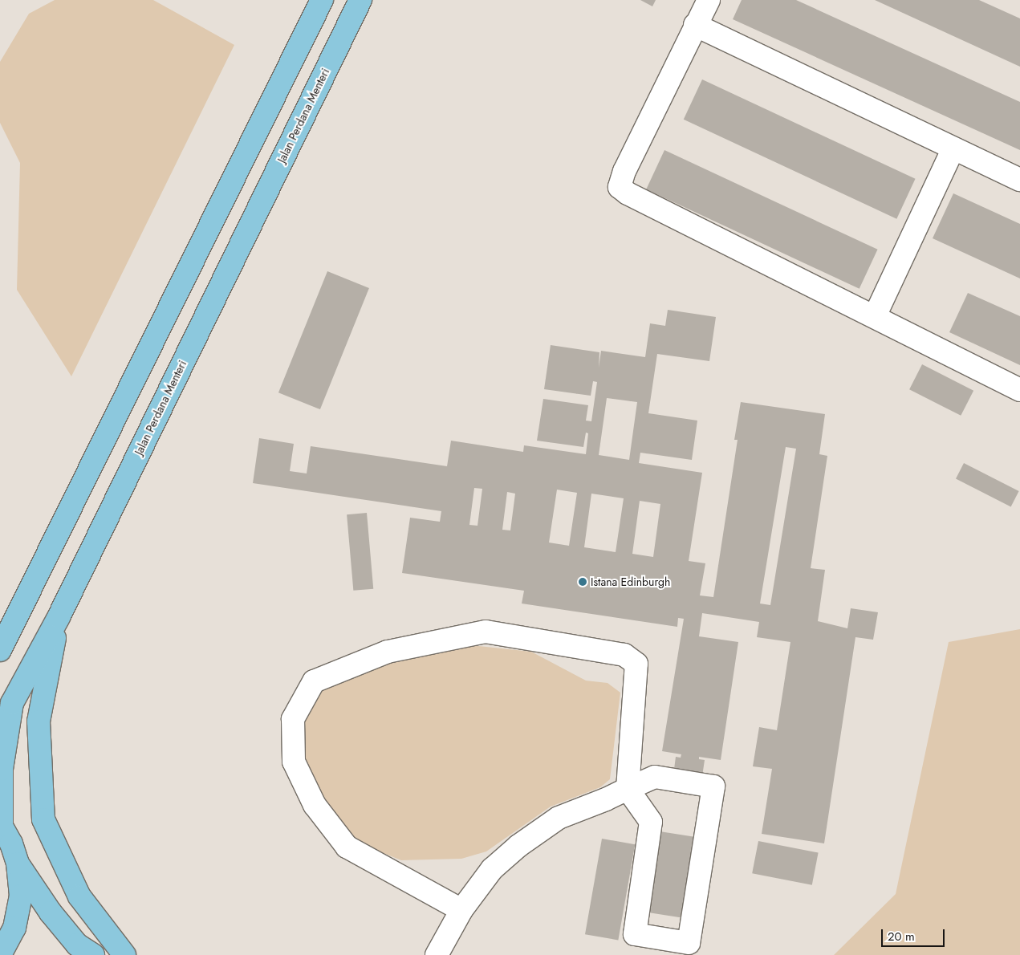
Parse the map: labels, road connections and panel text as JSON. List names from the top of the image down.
{
  "streets": {
    "main road": ["Jalan Perdana Menteri"]
  },
  "places": ["Istana Edinburgh"],
  "scale_bar": "20 m"
}
